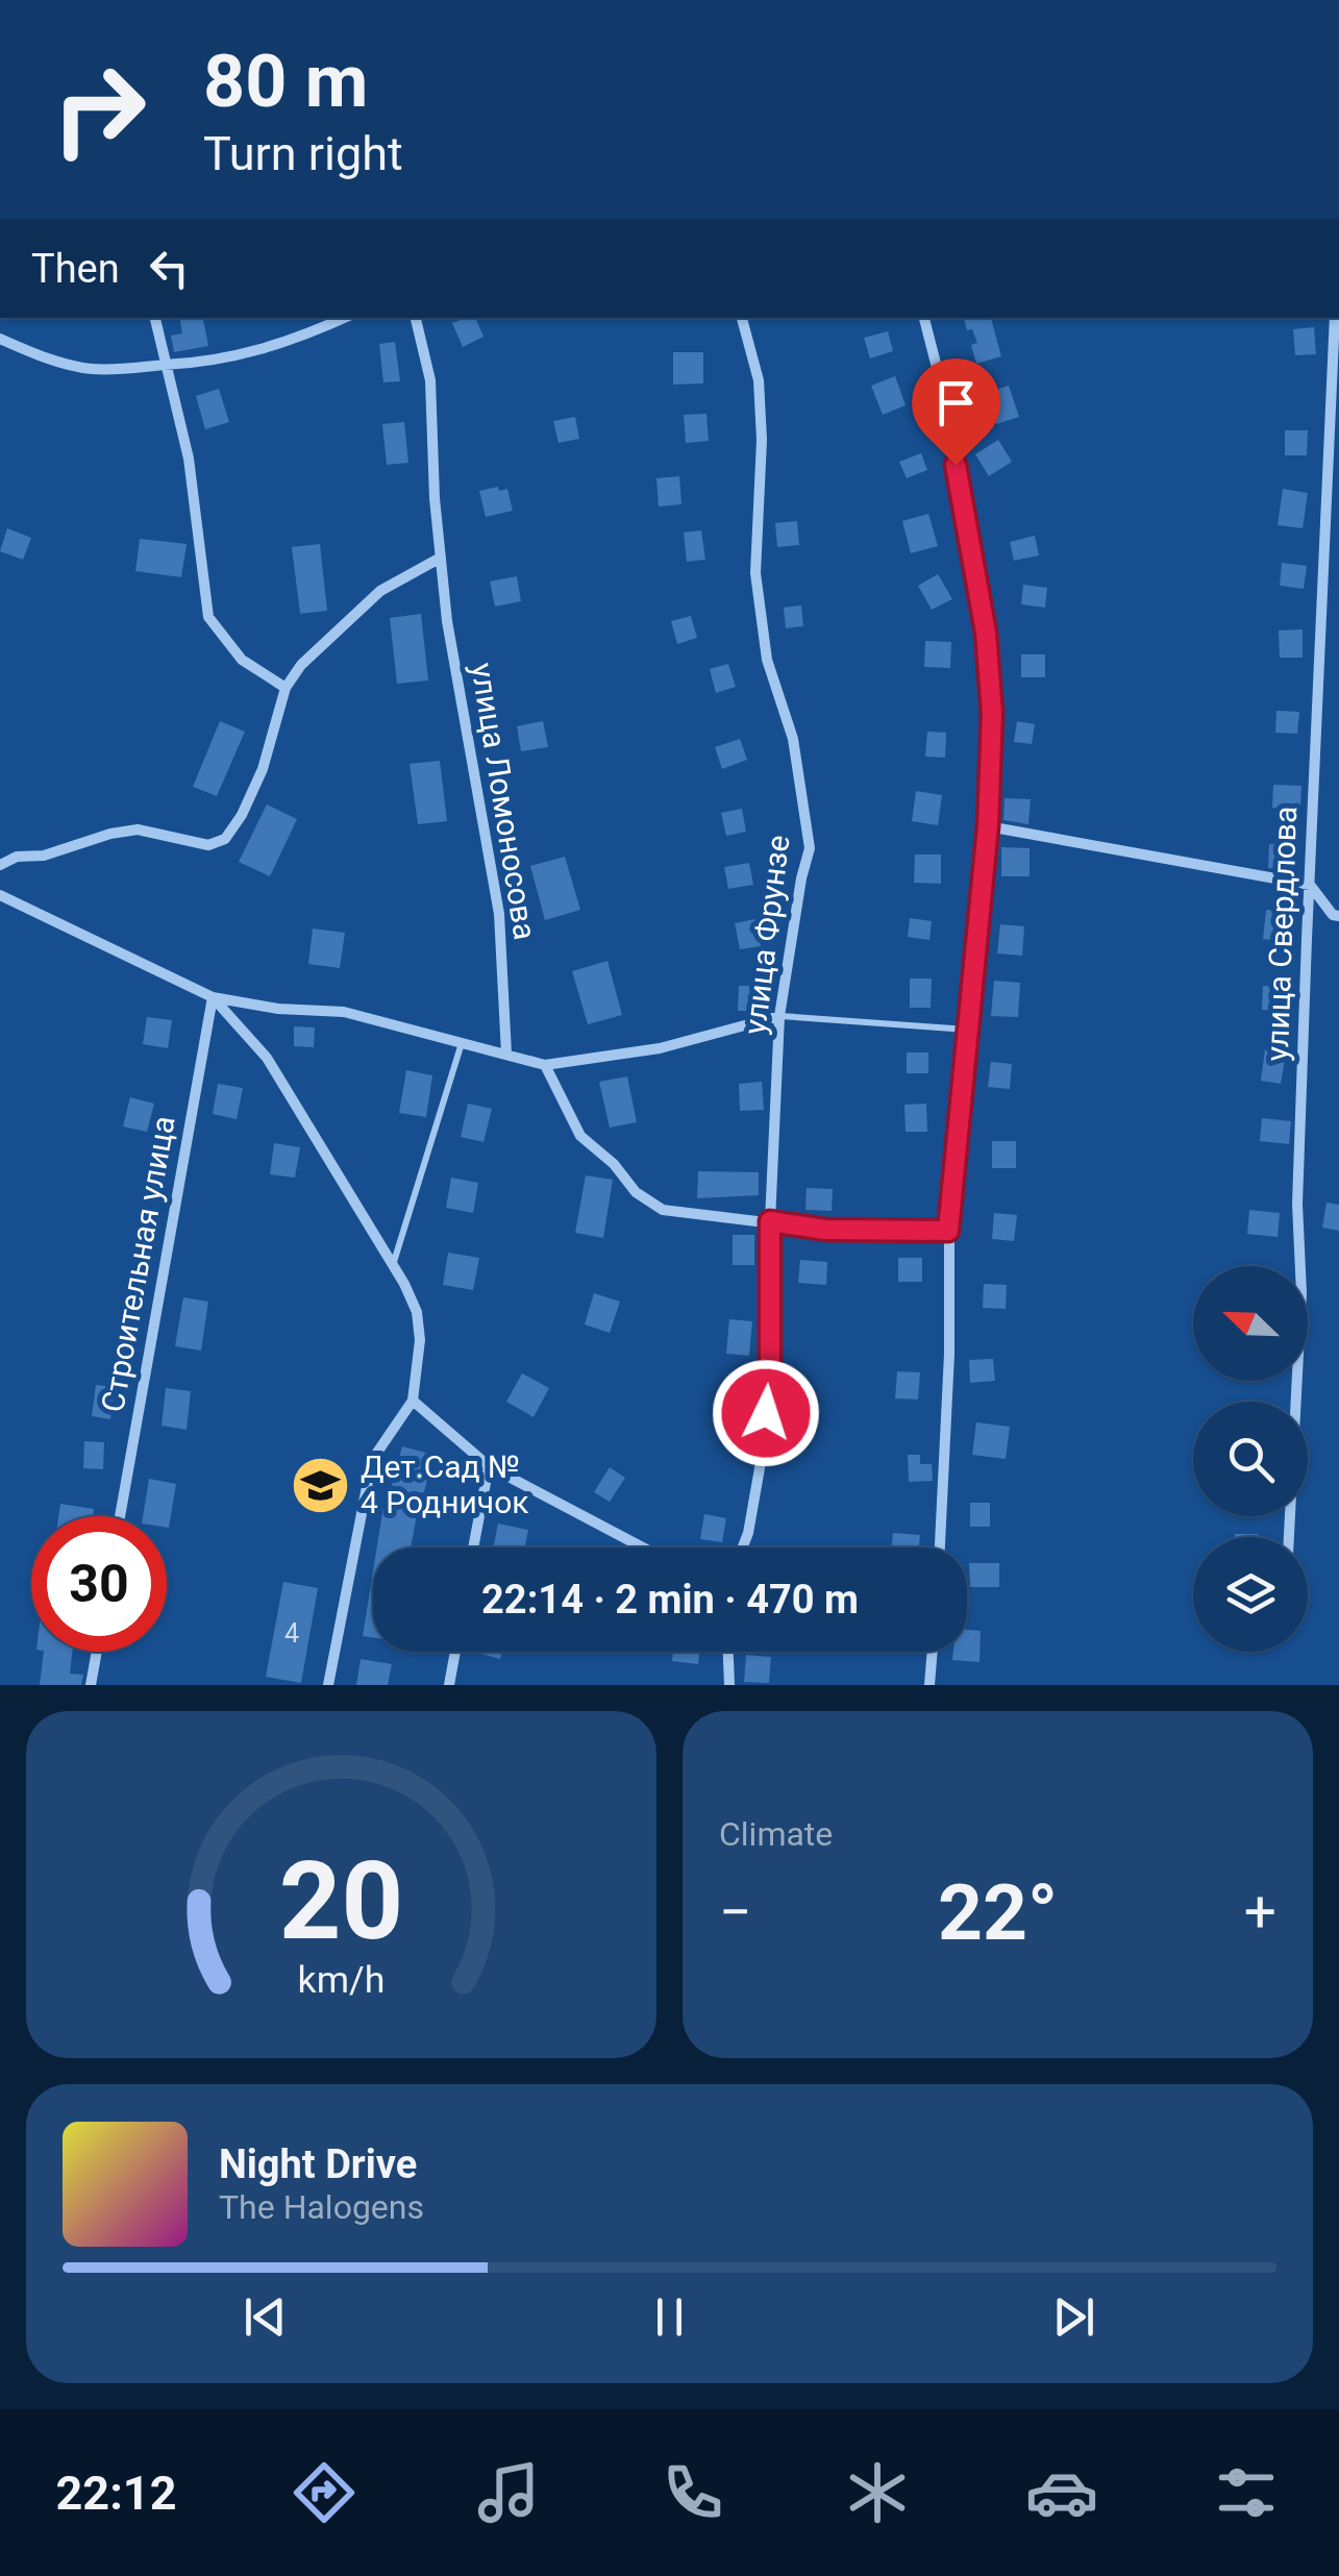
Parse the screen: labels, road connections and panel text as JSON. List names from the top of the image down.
{
  "streets": {
    "street": [
      "улица Ломоносова",
      "улица Свердлова",
      "улица Фрунзе",
      "Строительная улица"
    ]
  },
  "places": {
    "school or university": ["Дет.Сад № 4 Родничок"]
  },
  "house_numbers": ["4"],
  "north": "top left",
  "page": {
    "turn": ["80 m", "Turn right"],
    "then": "Then",
    "limit": "30",
    "trip": "22:14 · 2 min · 470 m",
    "tile": "Climate",
    "heat": ["−", "22°", "+"],
    "song": ["Night Drive", "The Halogens"],
    "tabs": "22:12",
    "gauge": ["20", "km/h"]
  }
}
